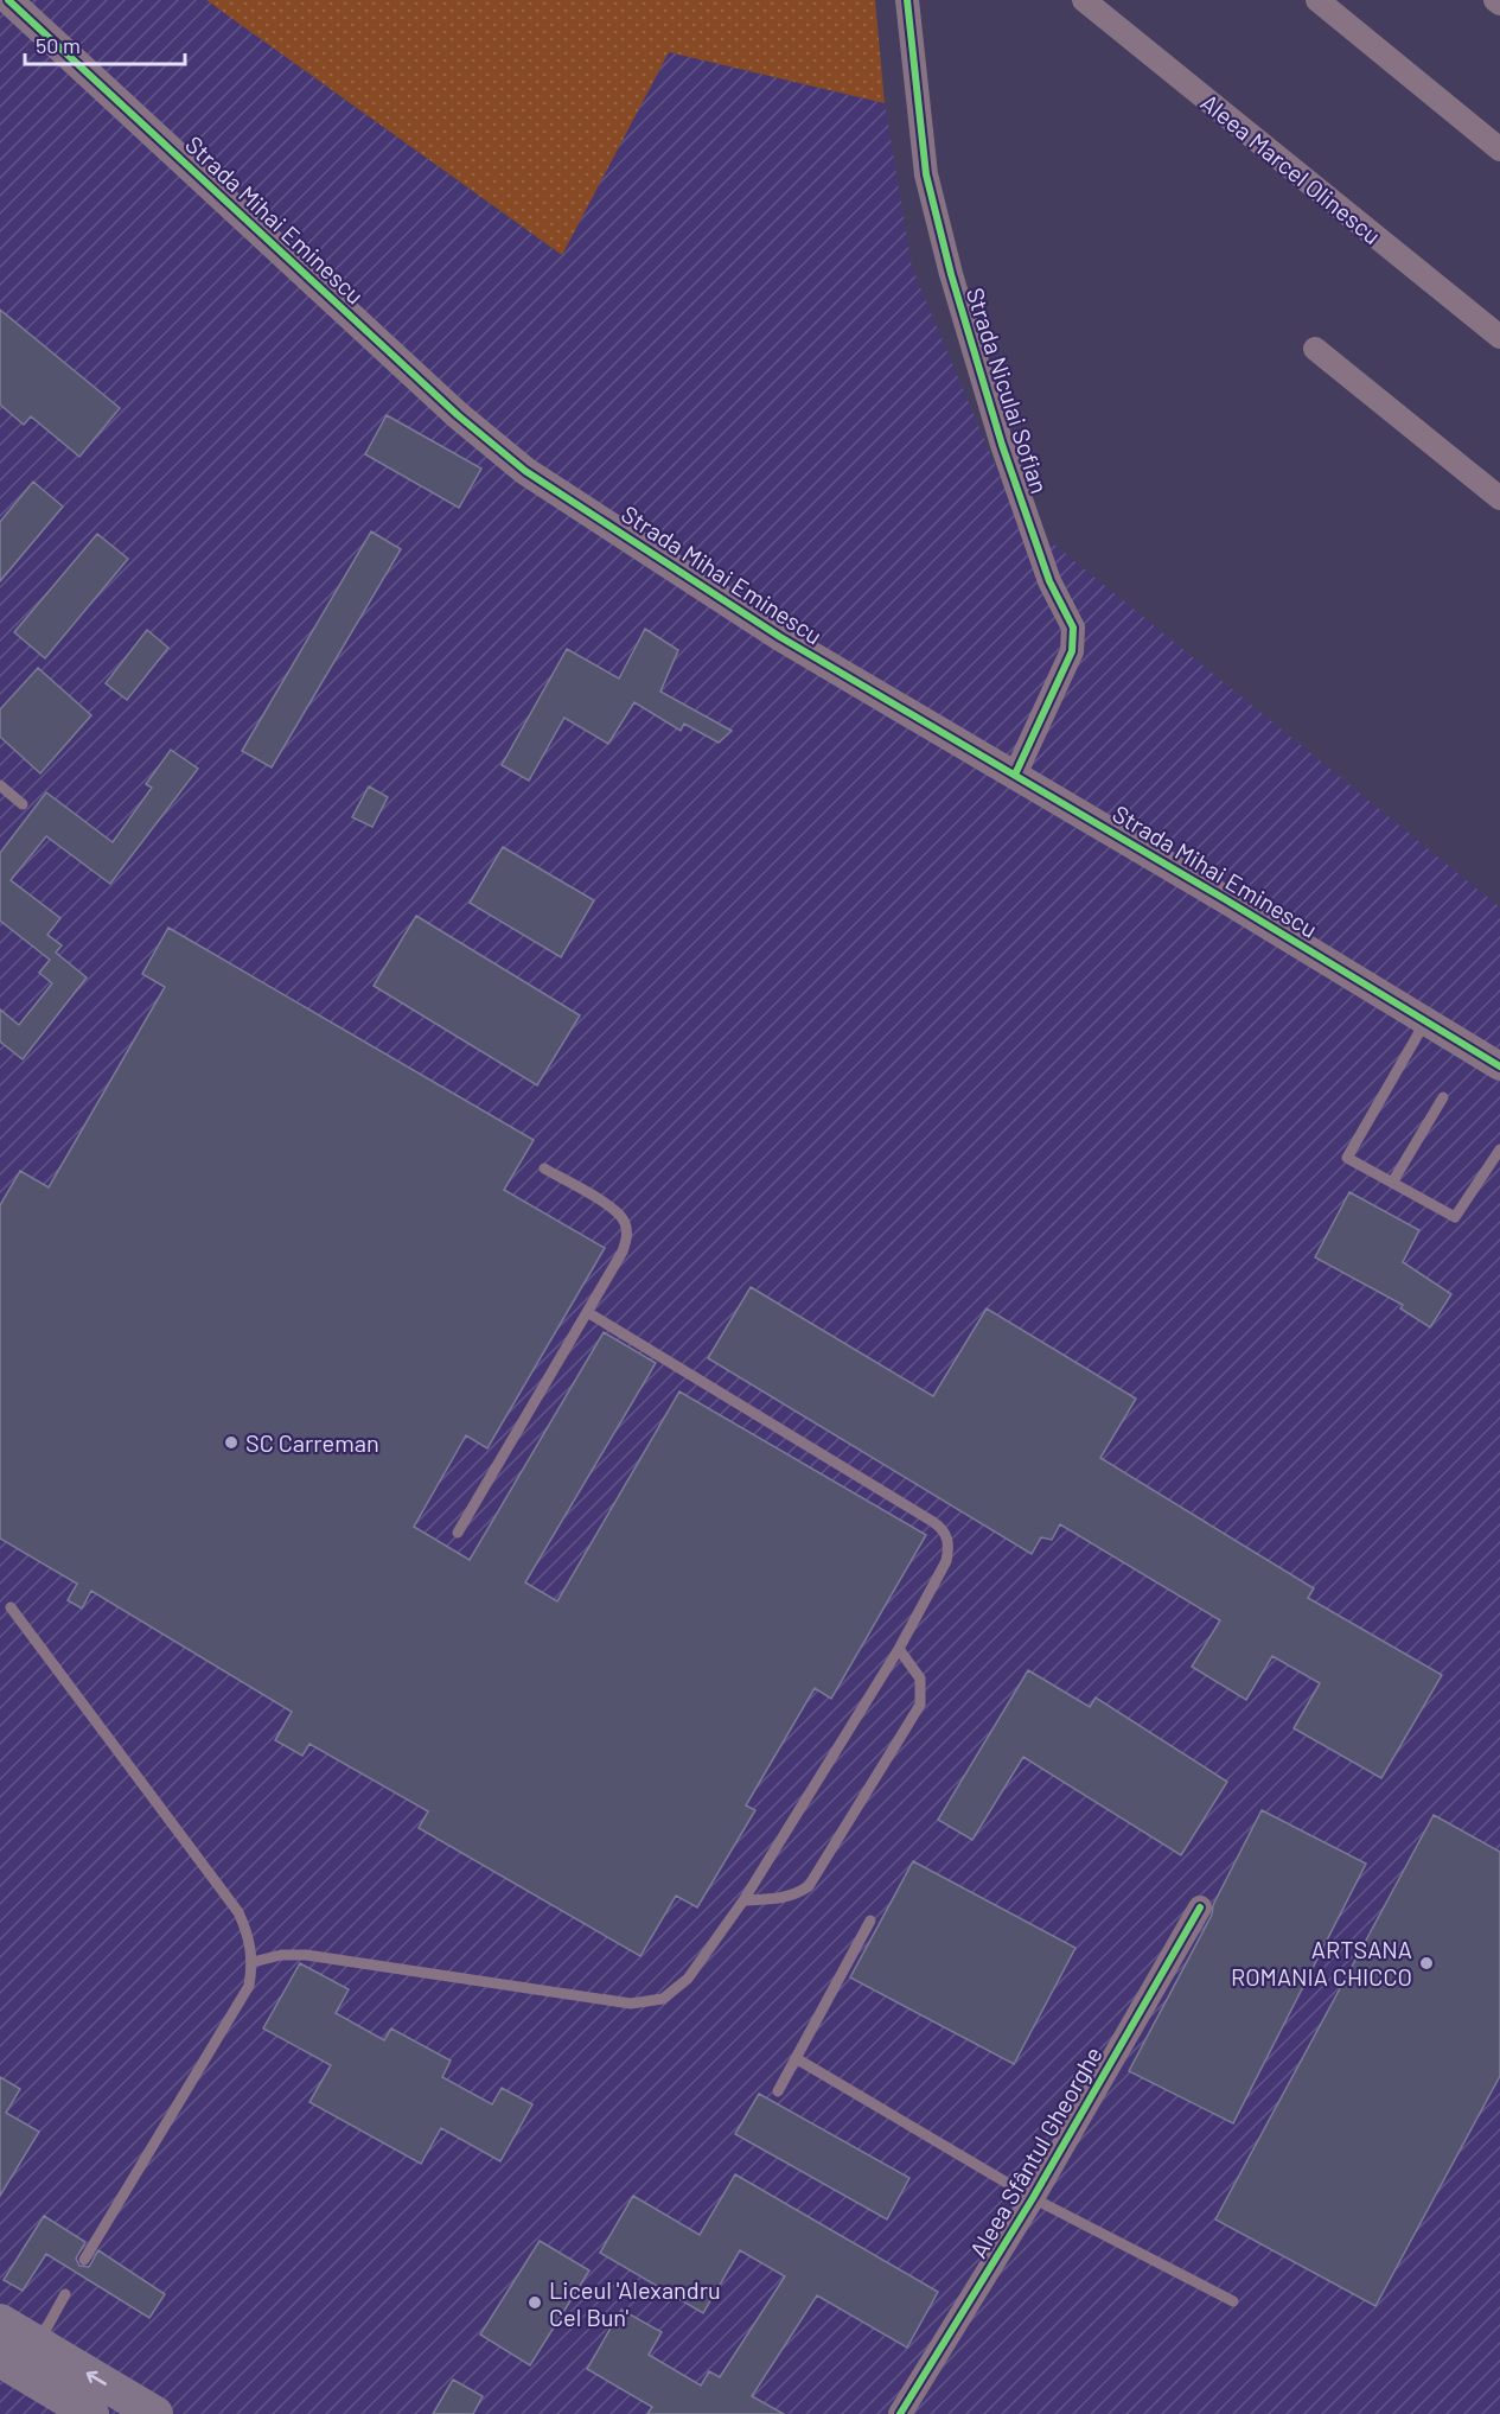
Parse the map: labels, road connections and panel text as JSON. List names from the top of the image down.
{
  "streets": {
    "street": [
      "Aleea Marcel Olinescu",
      "Strada Mihai Eminescu",
      "Strada Niculai Sofian",
      "Aleea Sfântul Gheorghe"
    ]
  },
  "crossings": [
    ["Strada Mihai Eminescu", "Strada Niculai Sofian"]
  ],
  "places": ["SC Carreman", "ARTSANA ROMANIA CHICCO", "Liceul 'Alexandru Cel Bun'"],
  "scale_bar": "50 m"
}
